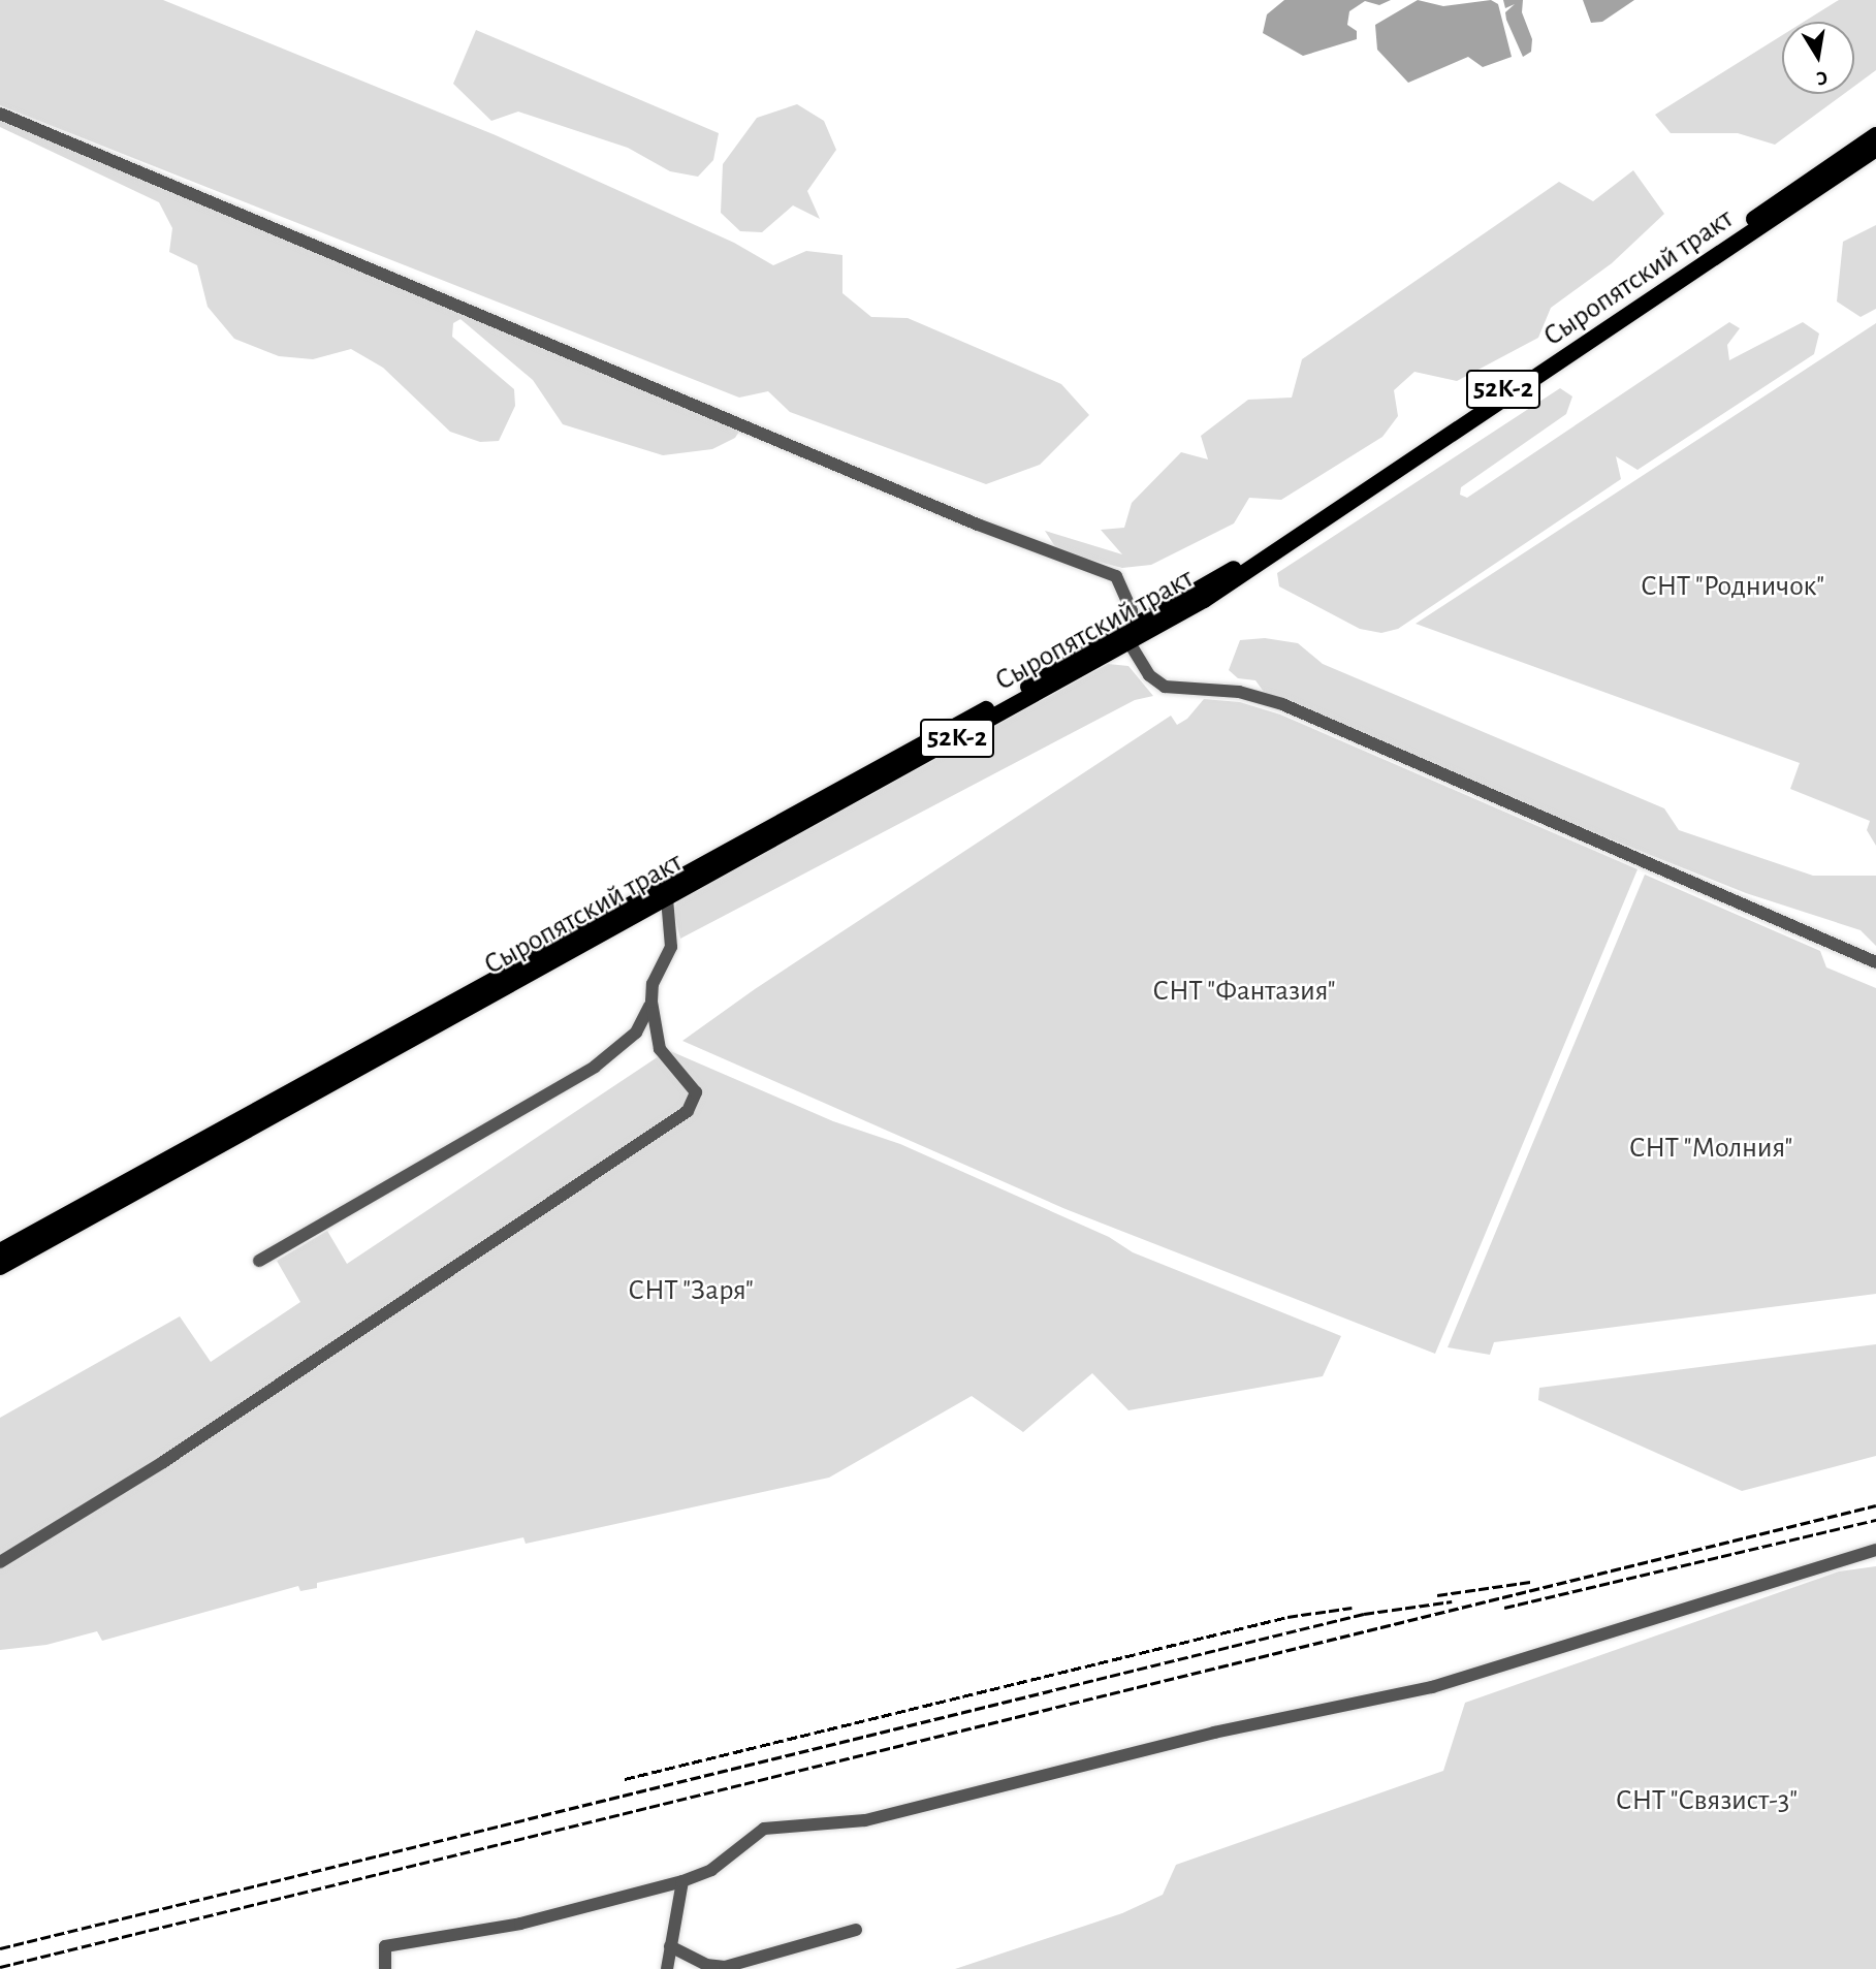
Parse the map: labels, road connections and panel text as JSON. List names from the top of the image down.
{
  "streets": {
    "main road": ["Сыропятский тракт", "52К-2"]
  },
  "parks": [
    "СНТ \"Родничок\"",
    "СНТ \"Фантазия\"",
    "СНТ \"Молния\"",
    "СНТ \"Заря\"",
    "СНТ \"Связист-3\""
  ],
  "north": "bottom"
}
